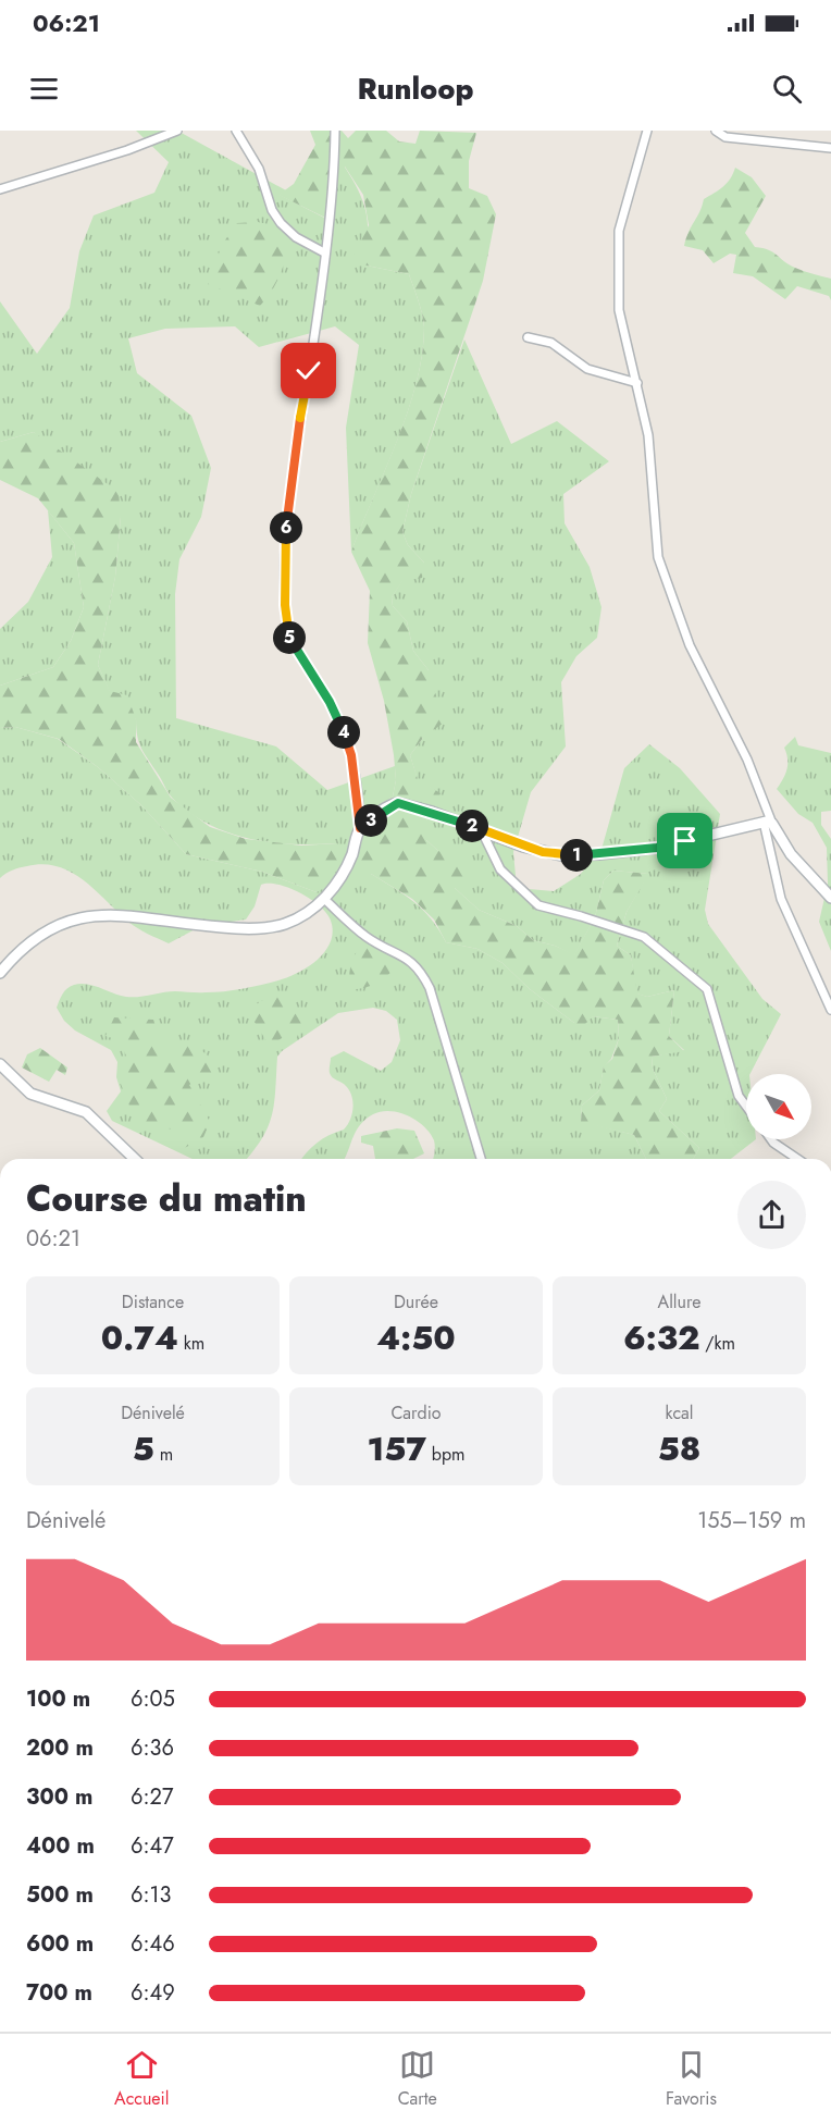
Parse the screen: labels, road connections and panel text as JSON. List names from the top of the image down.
{
  "north": "bottom right",
  "page": {
    "status": "06:21",
    "header": "Runloop",
    "pins": [
      "6",
      "5",
      "4",
      "3",
      "2",
      "1"
    ],
    "heading": ["Course du matin", "06:21"],
    "stats": [
      ["Distance", "0.74 km"],
      ["Durée", "4:50"],
      ["Allure", "6:32 /km"],
      ["Dénivelé", "5 m"],
      ["Cardio", "157 bpm"],
      ["kcal", "58"]
    ],
    "chart": ["Dénivelé", "155–159 m"],
    "list": [
      {
        "name": "100 m",
        "note": "6:05"
      },
      {
        "name": "200 m",
        "note": "6:36"
      },
      {
        "name": "300 m",
        "note": "6:27"
      },
      {
        "name": "400 m",
        "note": "6:47"
      },
      {
        "name": "500 m",
        "note": "6:13"
      },
      {
        "name": "600 m",
        "note": "6:46"
      },
      {
        "name": "700 m",
        "note": "6:49"
      }
    ],
    "tabs": ["Accueil", "Carte", "Favoris"]
  }
}
